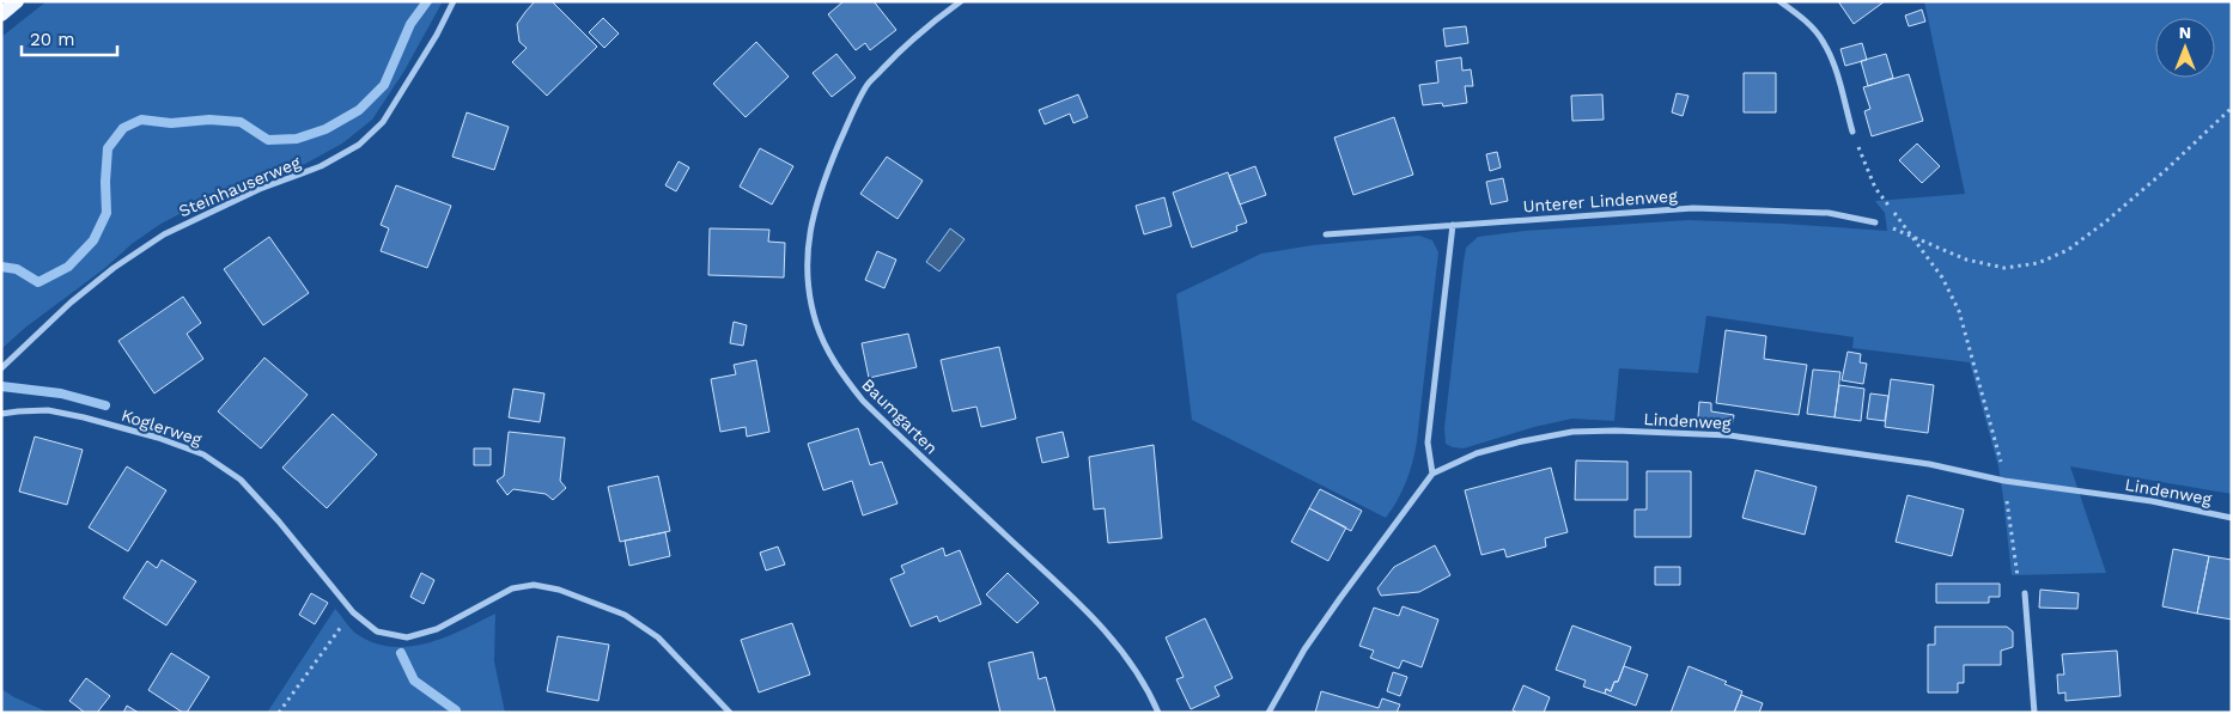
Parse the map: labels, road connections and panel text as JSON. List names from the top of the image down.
{
  "streets": {
    "street": [
      "Steinhauserweg",
      "Unterer Lindenweg",
      "Baumgarten",
      "Lindenweg",
      "Koglerweg"
    ]
  },
  "scale_bar": "20 m",
  "north": "top"
}
